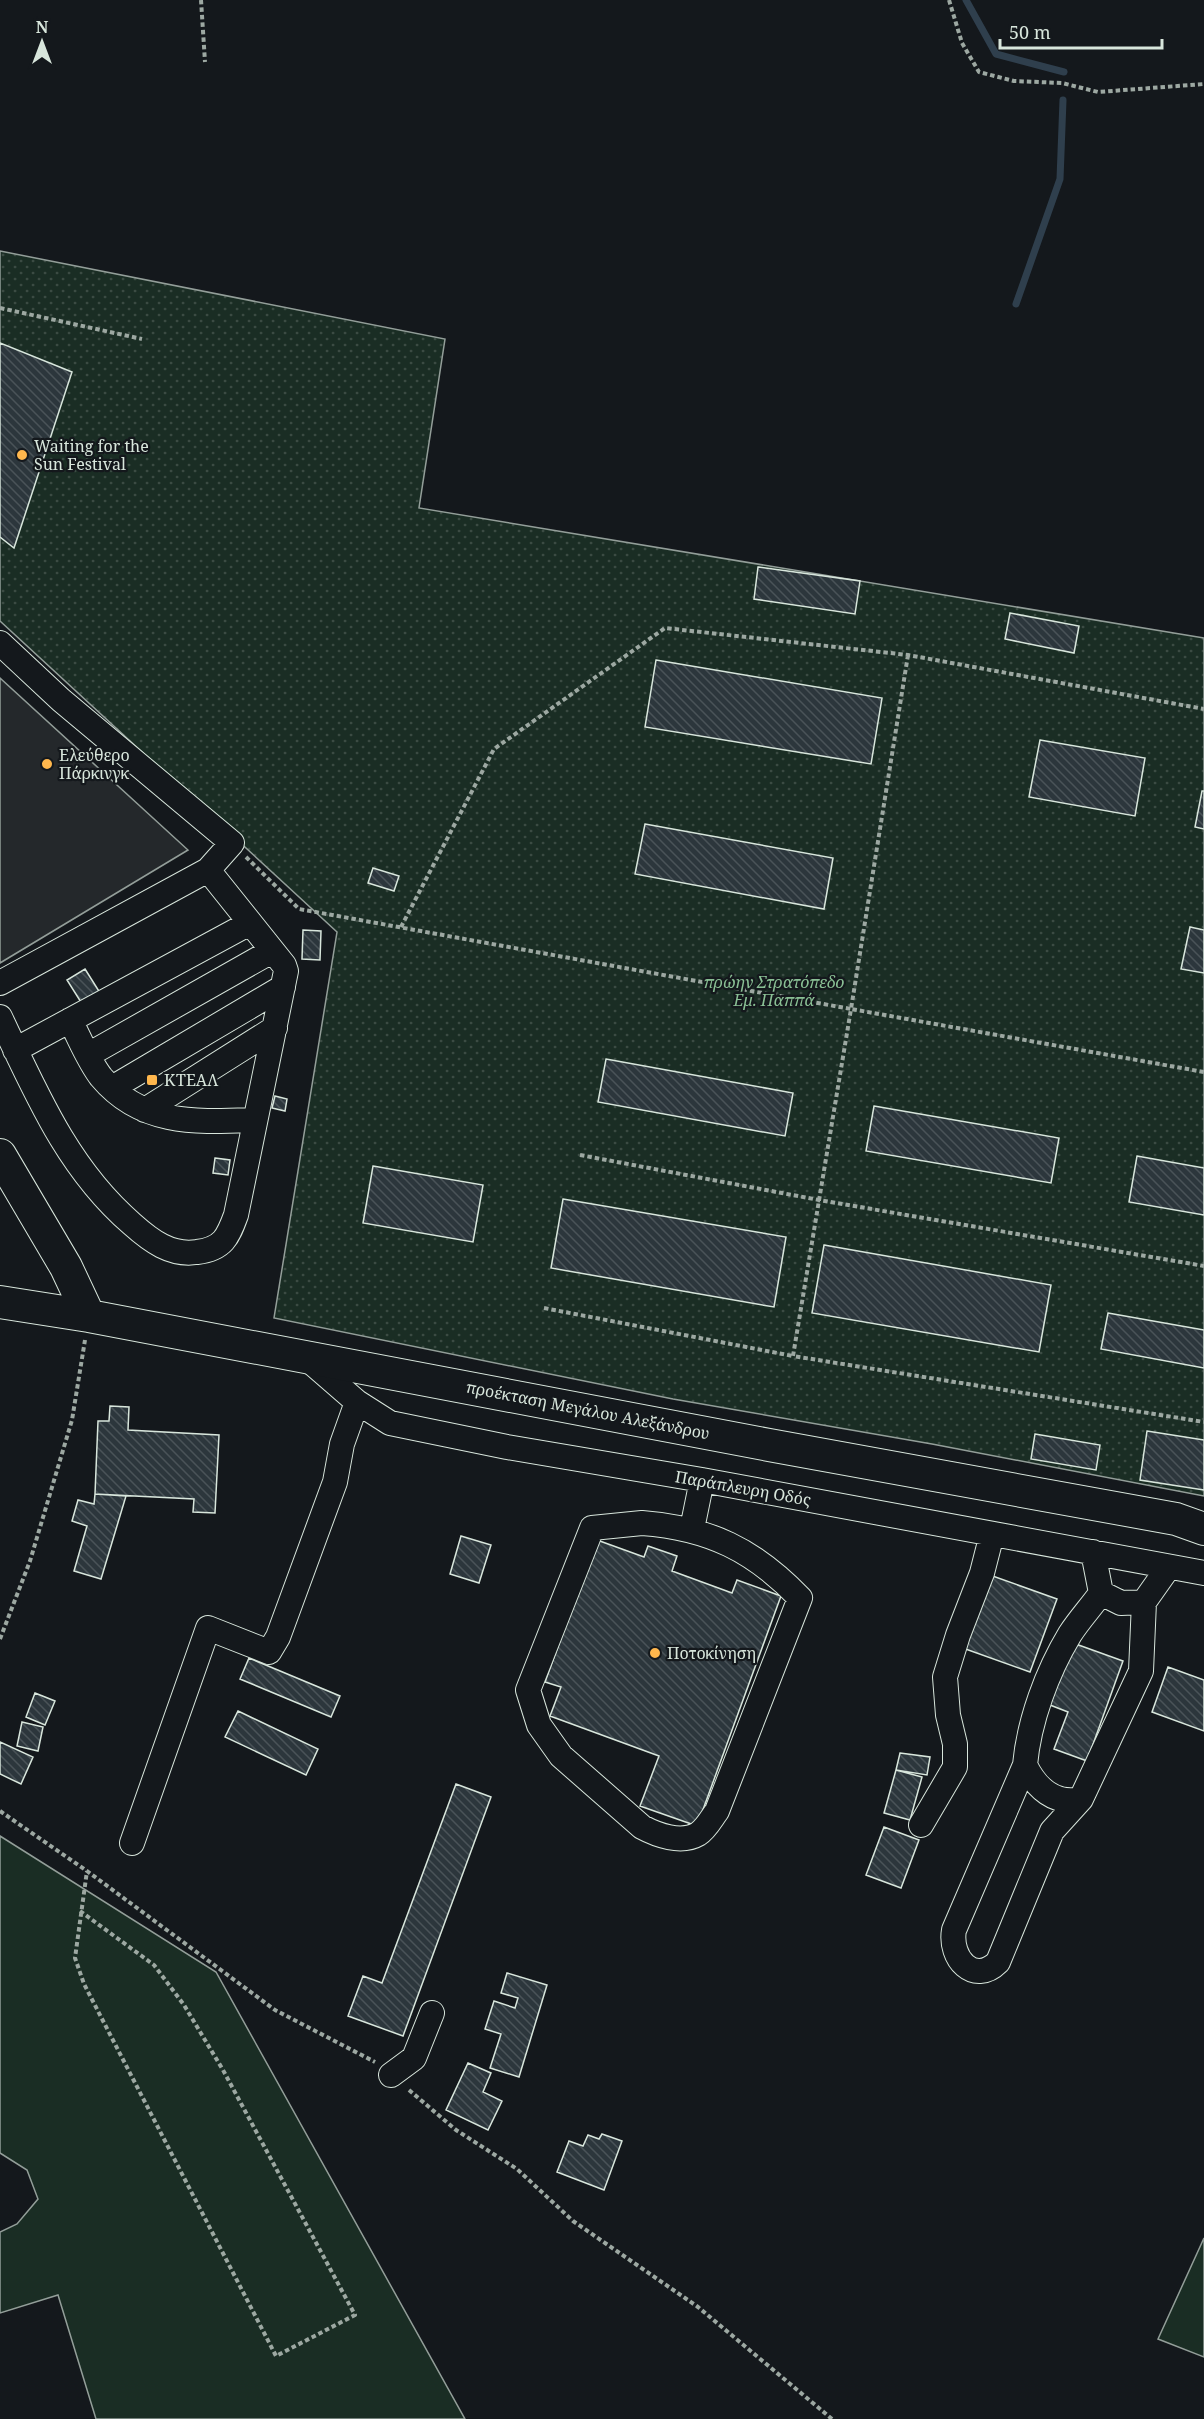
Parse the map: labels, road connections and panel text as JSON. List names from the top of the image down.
{
  "streets": {
    "main road": ["προέκταση Μεγάλου Αλεξάνδρου"],
    "street": ["Παράπλευρη Οδός"]
  },
  "crossings": [
    ["προέκταση Μεγάλου Αλεξάνδρου", "Παράπλευρη Οδός"]
  ],
  "parks": ["πρώην Στρατόπεδο Εμ. Παππά"],
  "places": {
    "other": ["Waiting for the Sun Festival", "Ελεύθερο Πάρκινγκ", "Ποτοκίνηση"],
    "transit": ["ΚΤΕΑΛ"]
  },
  "scale_bar": "50 m",
  "north": "top"
}
